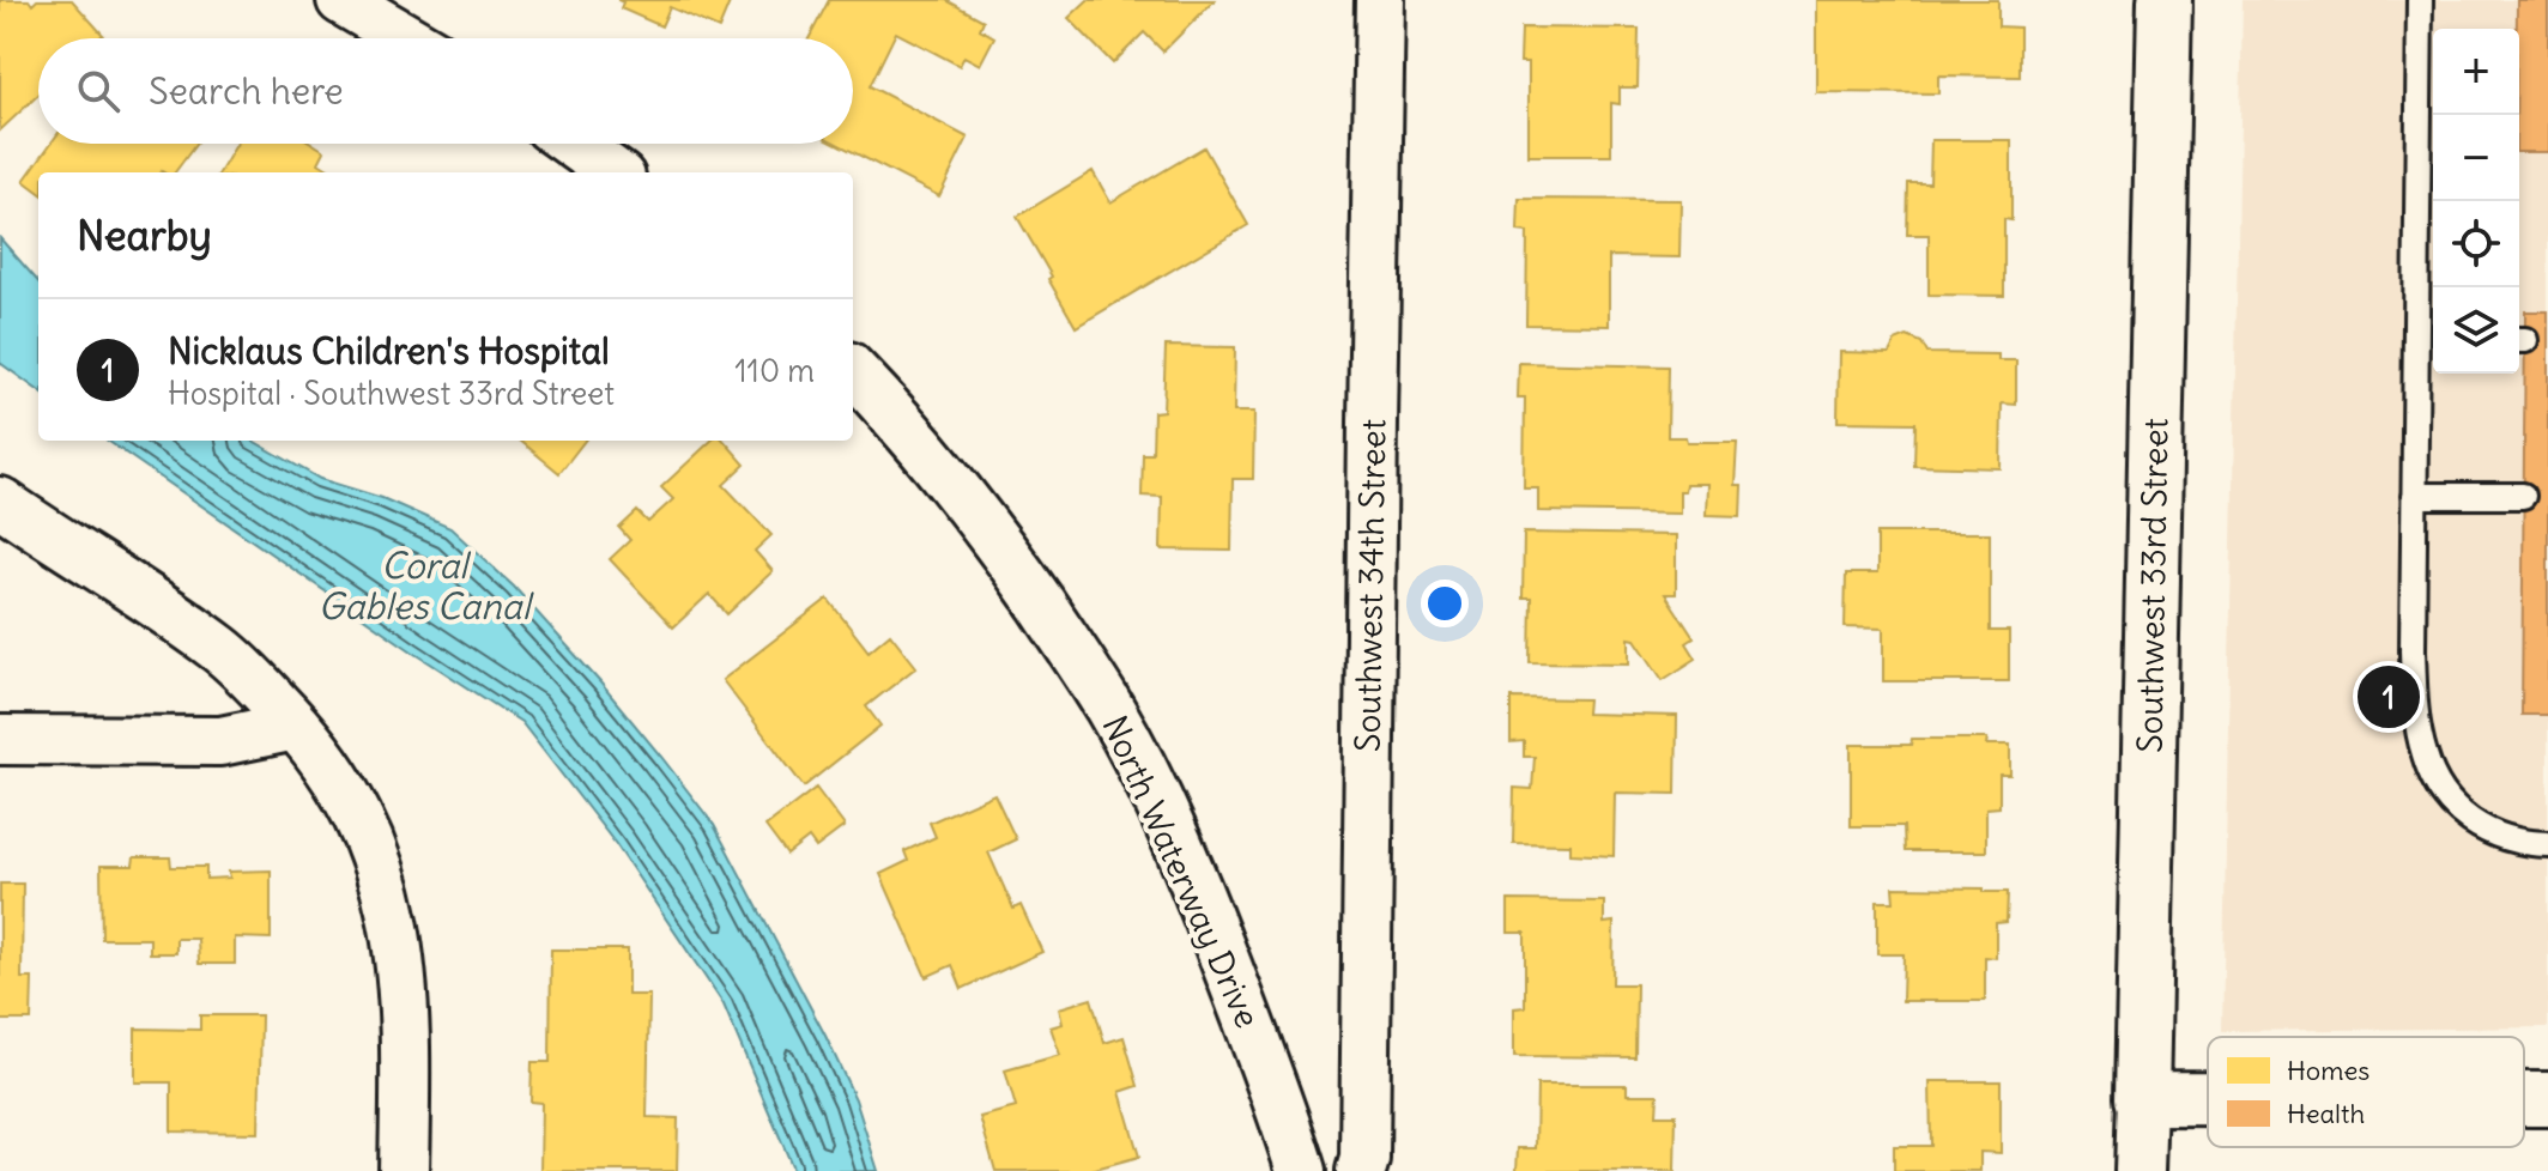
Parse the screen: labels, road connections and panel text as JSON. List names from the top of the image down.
{
  "streets": {
    "street": ["Southwest 34th Street", "Southwest 33rd Street", "North Waterway Drive"]
  },
  "water": ["Coral Gables Canal"],
  "legend": ["Homes", "Health"],
  "page": {
    "map_buttons": ["+", "−"],
    "search": "Search here",
    "heading": "Nearby",
    "list": [
      {
        "mark": "1",
        "name": "Nicklaus Children's Hospital",
        "note": "Hospital · Southwest 33rd Street",
        "value": "110 m"
      }
    ],
    "pins": "1"
  }
}
